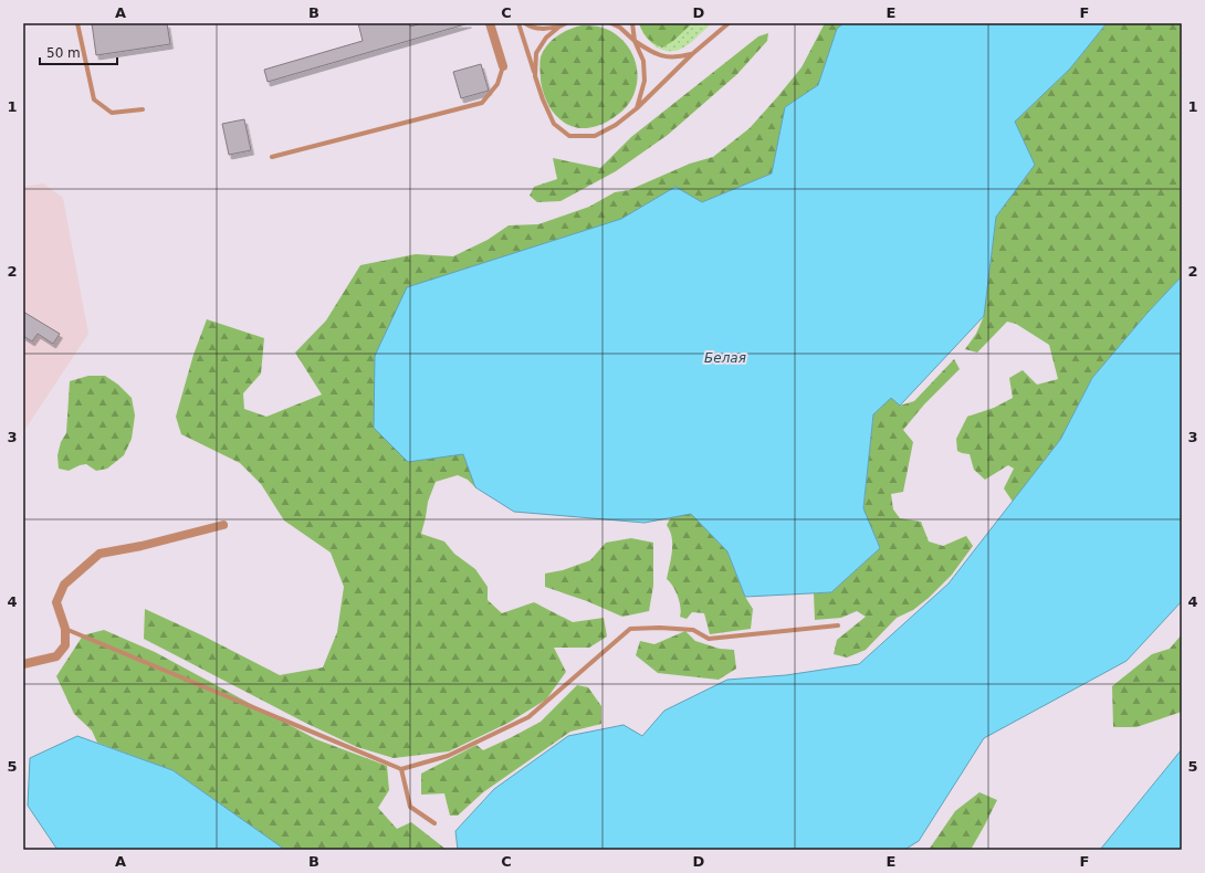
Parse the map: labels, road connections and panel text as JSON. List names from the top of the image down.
{
  "water": ["Белая"],
  "scale_bar": "50 m",
  "grid": {
    "columns": [
      "A",
      "B",
      "C",
      "D",
      "E",
      "F"
    ],
    "rows": [
      "1",
      "2",
      "3",
      "4",
      "5"
    ]
  }
}
